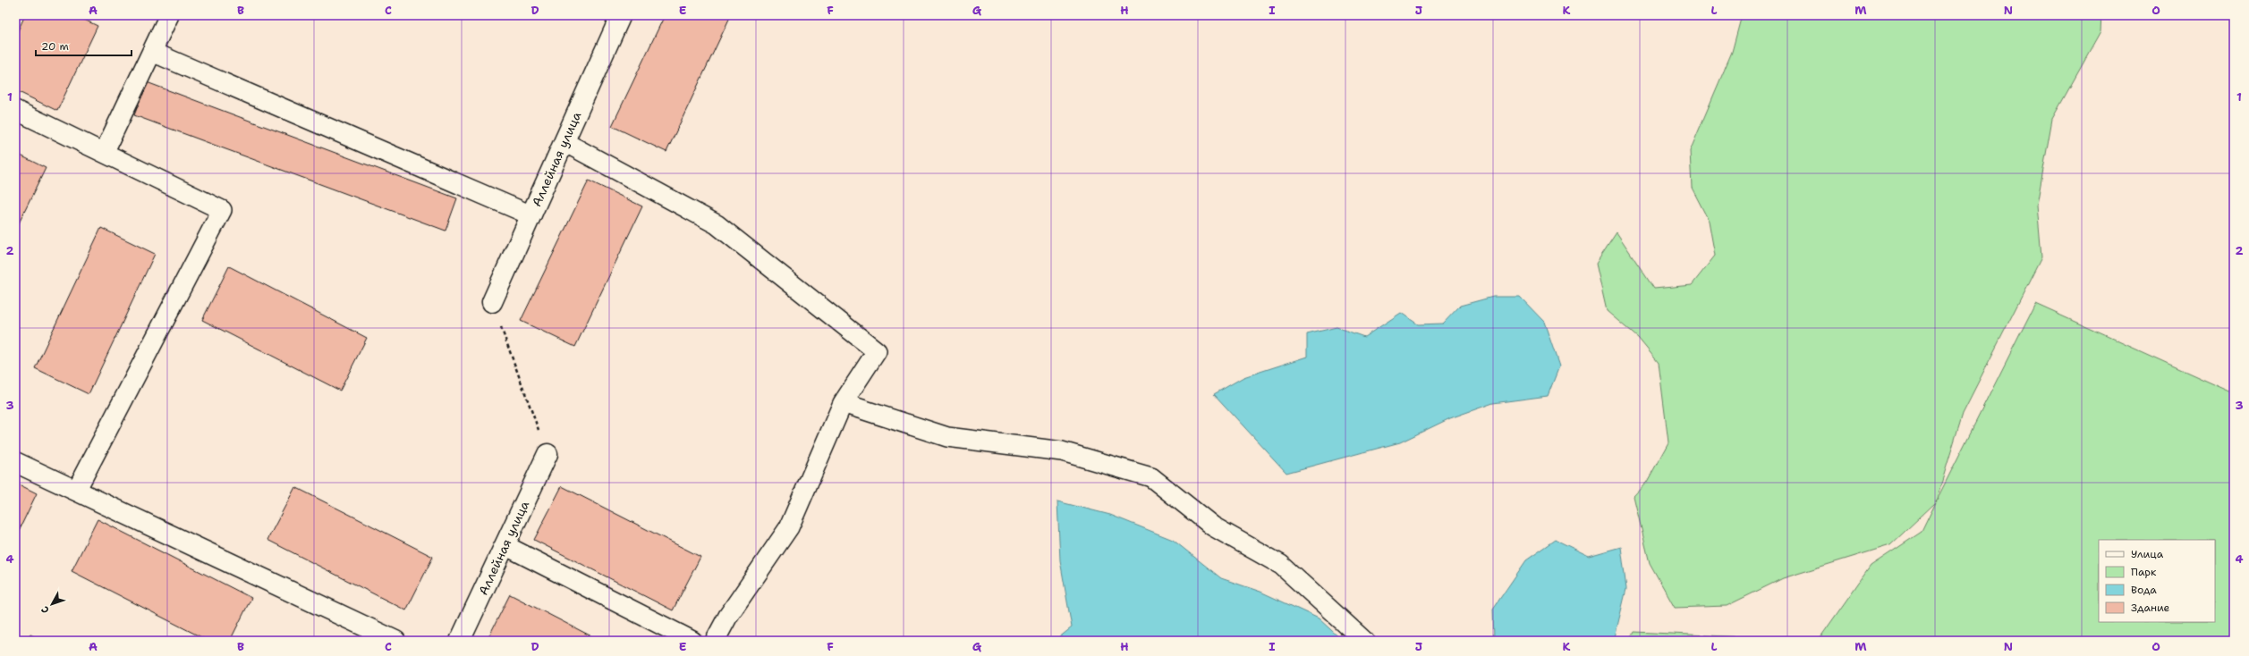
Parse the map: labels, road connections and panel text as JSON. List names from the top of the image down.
{
  "streets": {
    "street": ["Аллейная улица"]
  },
  "legend": [
    "Улица",
    "Парк",
    "Вода",
    "Здание"
  ],
  "scale_bar": "20 m",
  "north": "bottom left",
  "grid": {
    "columns": [
      "A",
      "B",
      "C",
      "D",
      "E",
      "F",
      "G",
      "H",
      "I",
      "J",
      "K",
      "L",
      "M",
      "N",
      "O"
    ],
    "rows": [
      "1",
      "2",
      "3",
      "4"
    ]
  }
}
